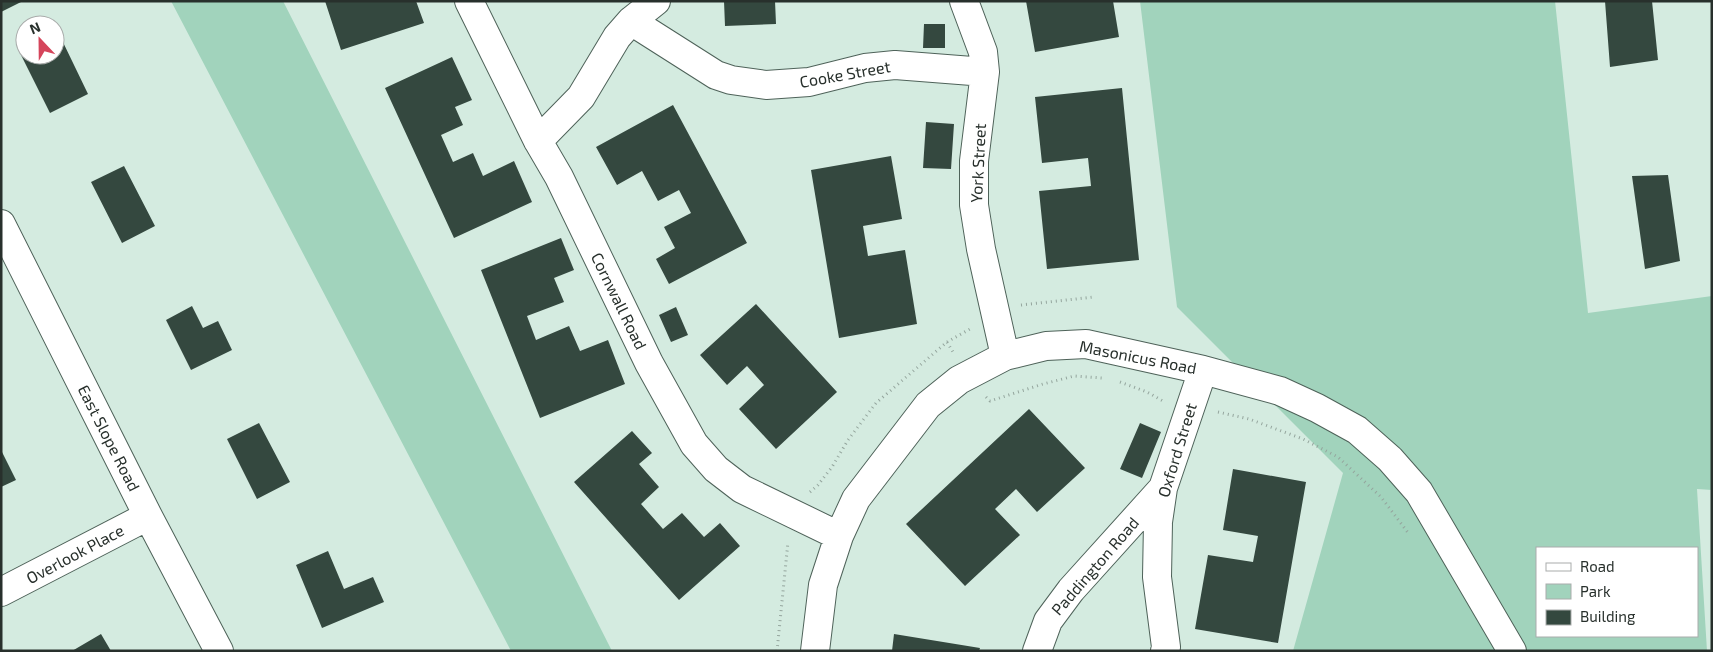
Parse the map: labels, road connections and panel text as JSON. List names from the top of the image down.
{
  "streets": {
    "street": [
      "Cooke Street",
      "York Street",
      "Cornwall Road",
      "Masonicus Road",
      "East Slope Road",
      "Oxford Street",
      "Overlook Place",
      "Paddington Road"
    ]
  },
  "crossings": [
    ["Cooke Street", "York Street"],
    ["York Street", "Masonicus Road"],
    ["Cornwall Road", "Masonicus Road"],
    ["Masonicus Road", "Oxford Street"],
    ["East Slope Road", "Overlook Place"],
    ["Oxford Street", "Paddington Road"]
  ],
  "legend": ["Road", "Park", "Building"],
  "north": "top"
}
